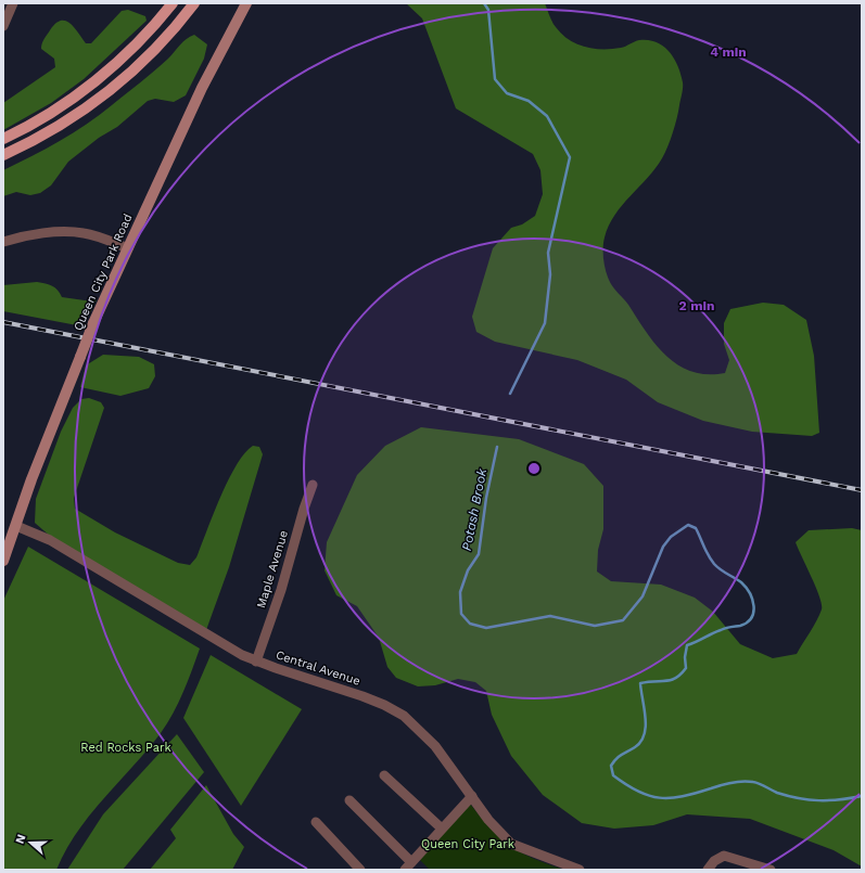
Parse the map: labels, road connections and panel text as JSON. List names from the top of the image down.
{
  "streets": {
    "street": ["Queen City Park Road", "Maple Avenue", "Central Avenue"]
  },
  "crossings": [
    ["Queen City Park Road", "Central Avenue"],
    ["Maple Avenue", "Central Avenue"]
  ],
  "water": ["Potash Brook"],
  "parks": ["Red Rocks Park", "Queen City Park"],
  "north": "left",
  "rings": ["4 min", "2 min"]
}
